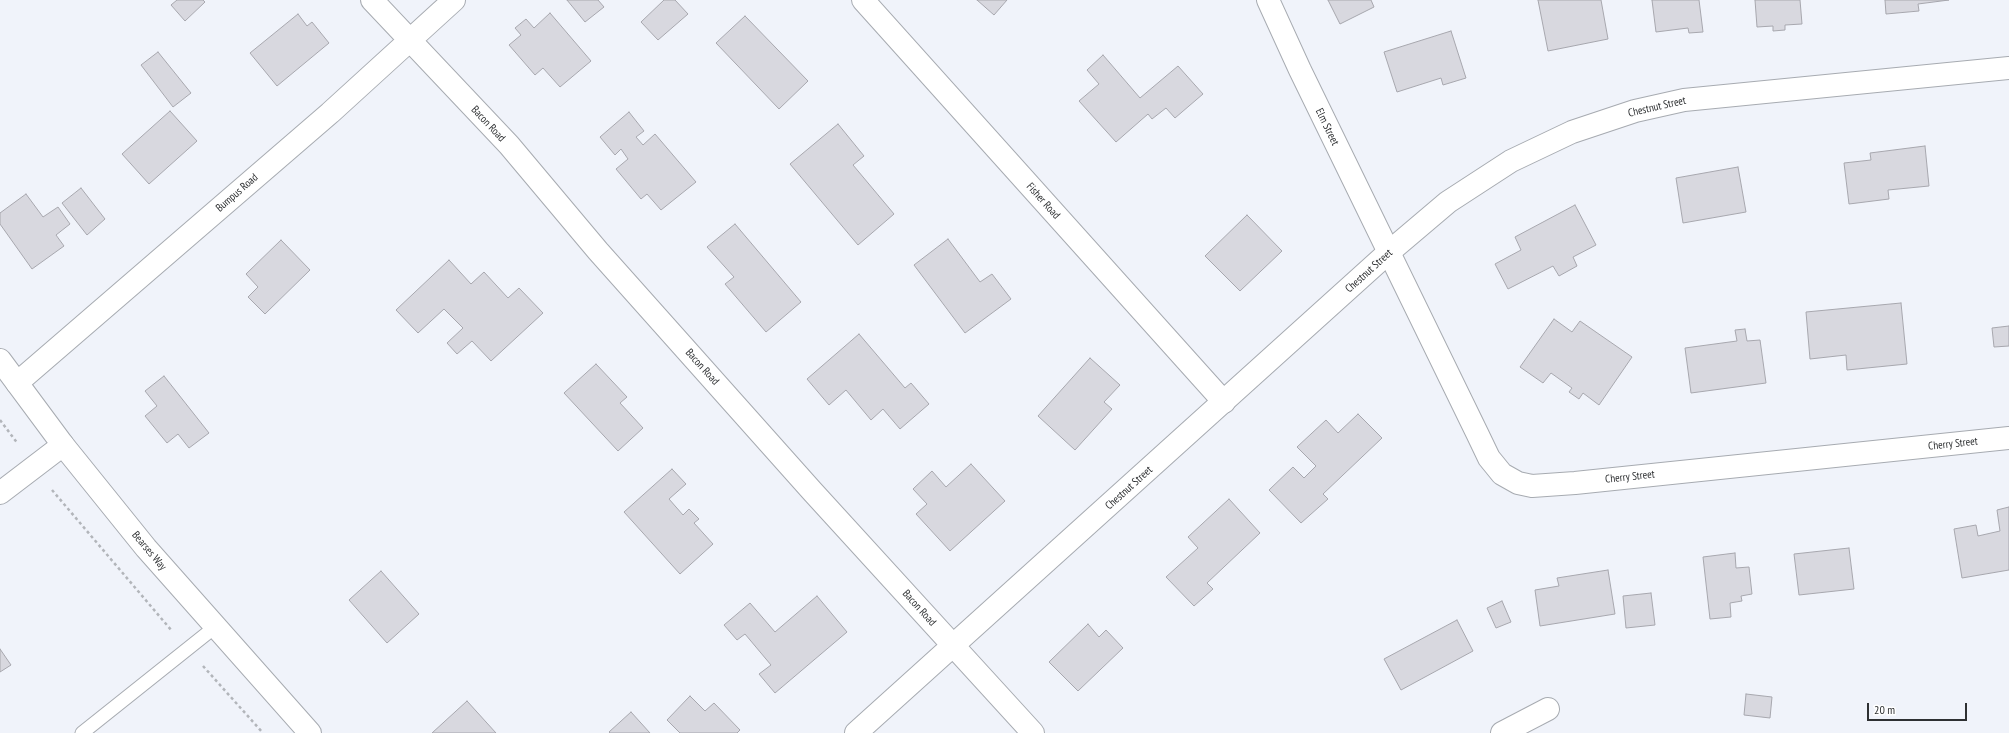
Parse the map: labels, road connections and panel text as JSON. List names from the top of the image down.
{
  "streets": {
    "street": [
      "Chestnut Street",
      "Bacon Road",
      "Elm Street",
      "Bumpus Road",
      "Fisher Road",
      "Cherry Street",
      "Bearses Way"
    ]
  },
  "crossings": [
    ["Chestnut Street", "Bacon Road"],
    ["Chestnut Street", "Elm Street"],
    ["Chestnut Street", "Fisher Road"],
    ["Chestnut Street", "Cherry Street"],
    ["Bacon Road", "Bumpus Road"],
    ["Elm Street", "Cherry Street"],
    ["Bumpus Road", "Bearses Way"]
  ],
  "scale_bar": "20 m"
}
